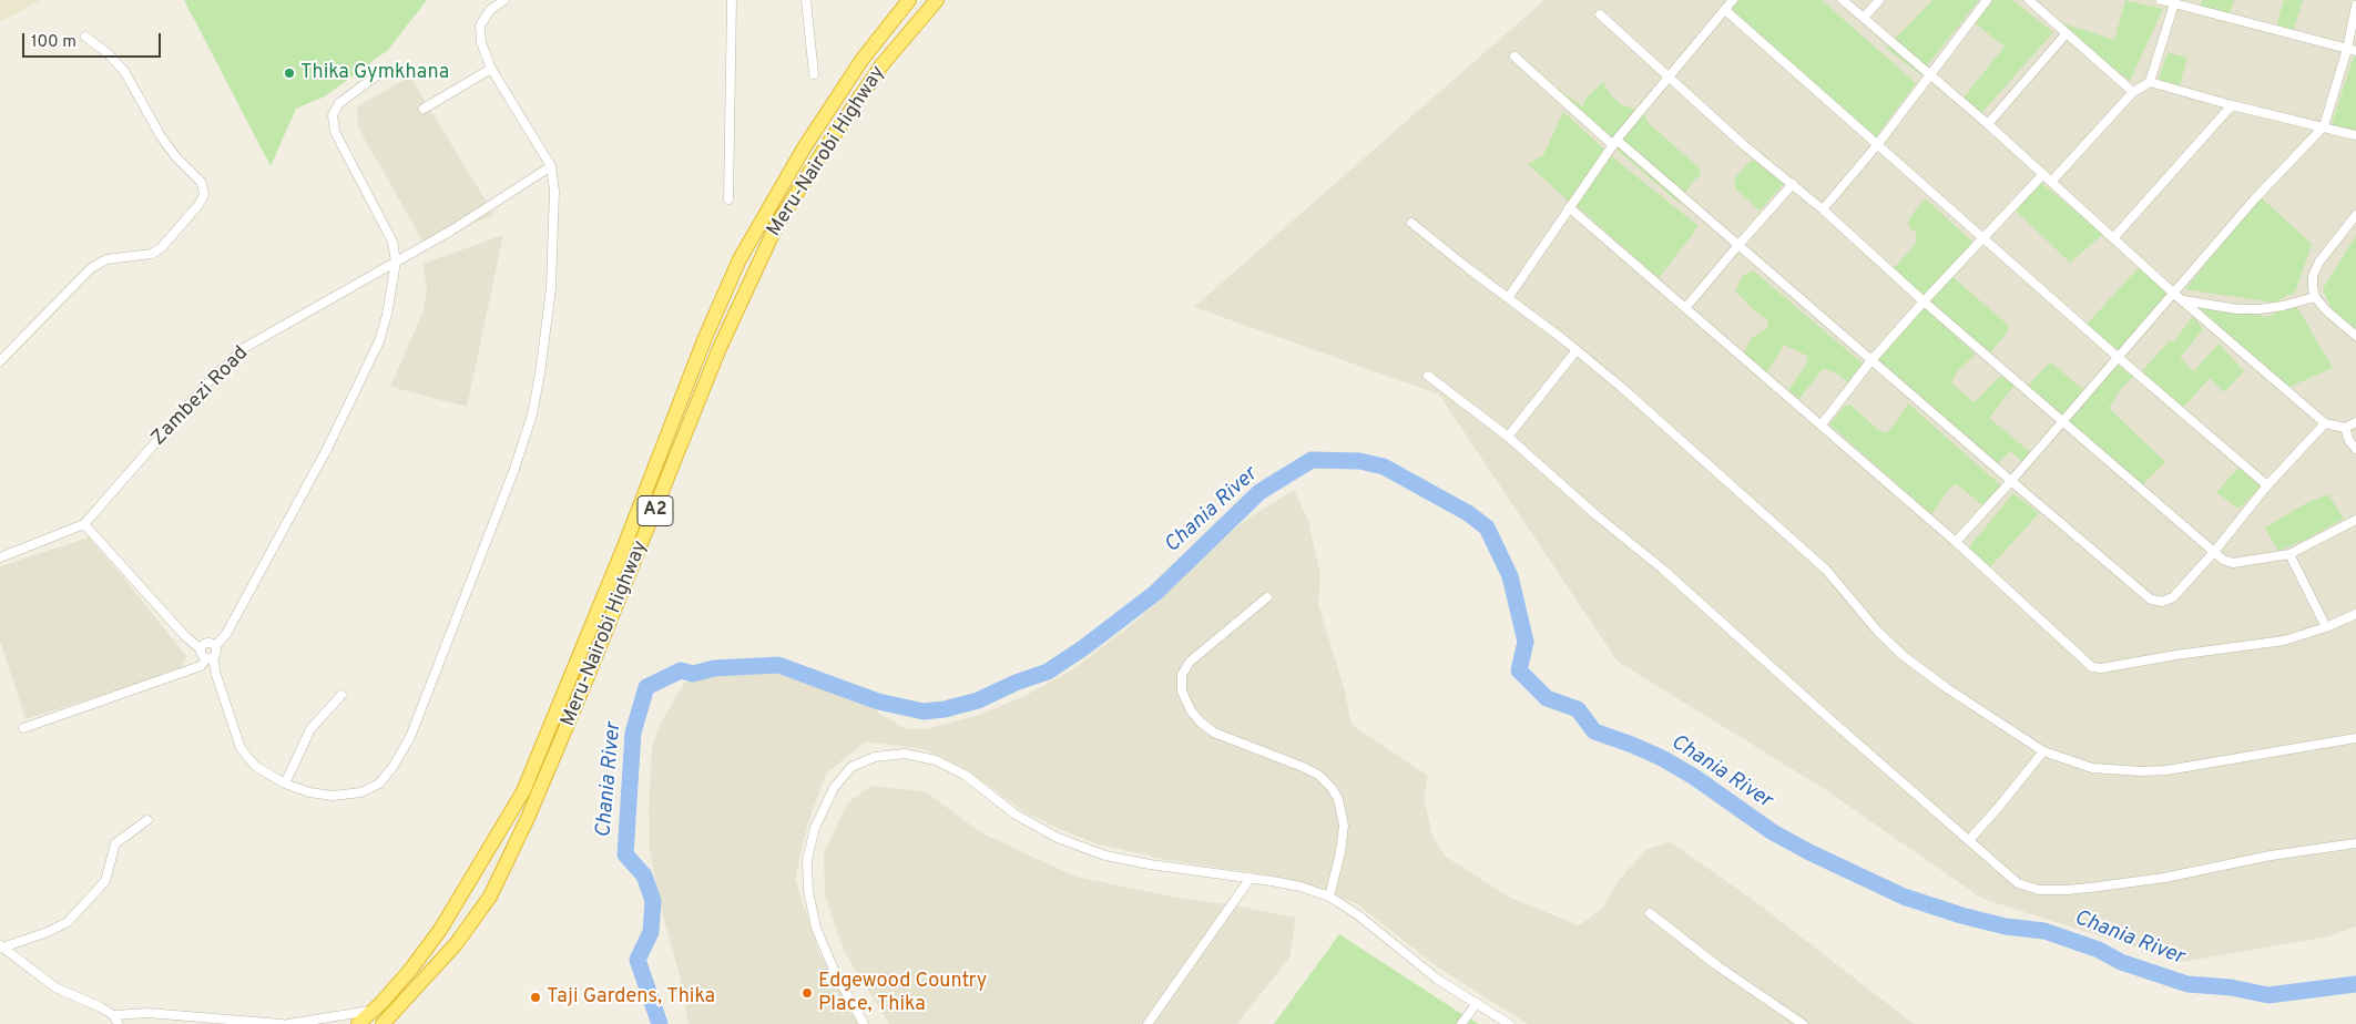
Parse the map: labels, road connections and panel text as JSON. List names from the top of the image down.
{
  "streets": {
    "highway": ["Meru-Nairobi Highway", "A2"],
    "street": ["Zambezi Road"]
  },
  "water": ["Chania River"],
  "places": ["Thika Gymkhana", "Edgewood Country Place, Thika", "Taji Gardens, Thika"],
  "scale_bar": "100 m"
}
